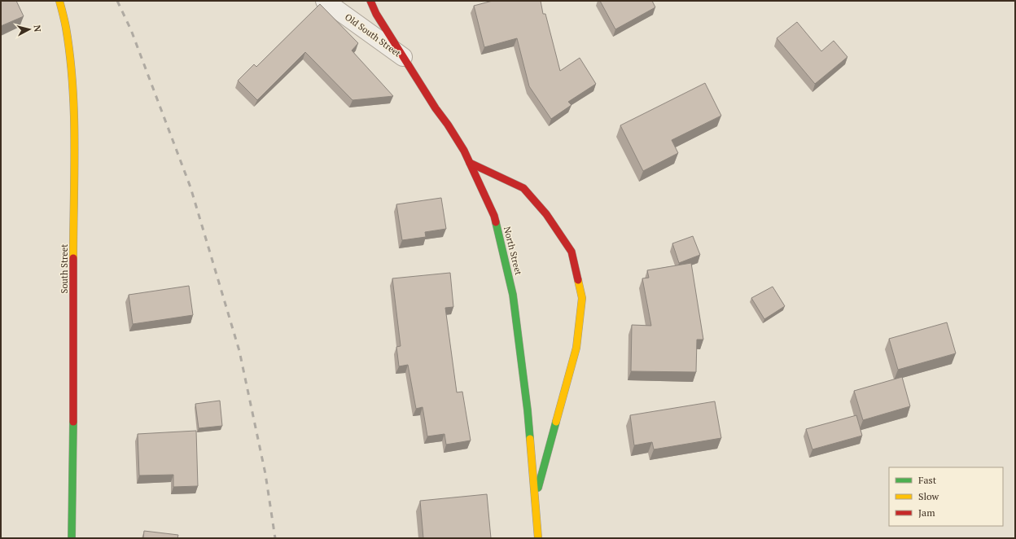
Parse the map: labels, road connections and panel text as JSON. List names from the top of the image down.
{
  "streets": {
    "street": ["Old South Street", "North Street", "South Street"]
  },
  "crossings": [
    ["Old South Street", "North Street"]
  ],
  "legend": ["Fast", "Slow", "Jam"],
  "north": "right"
}
